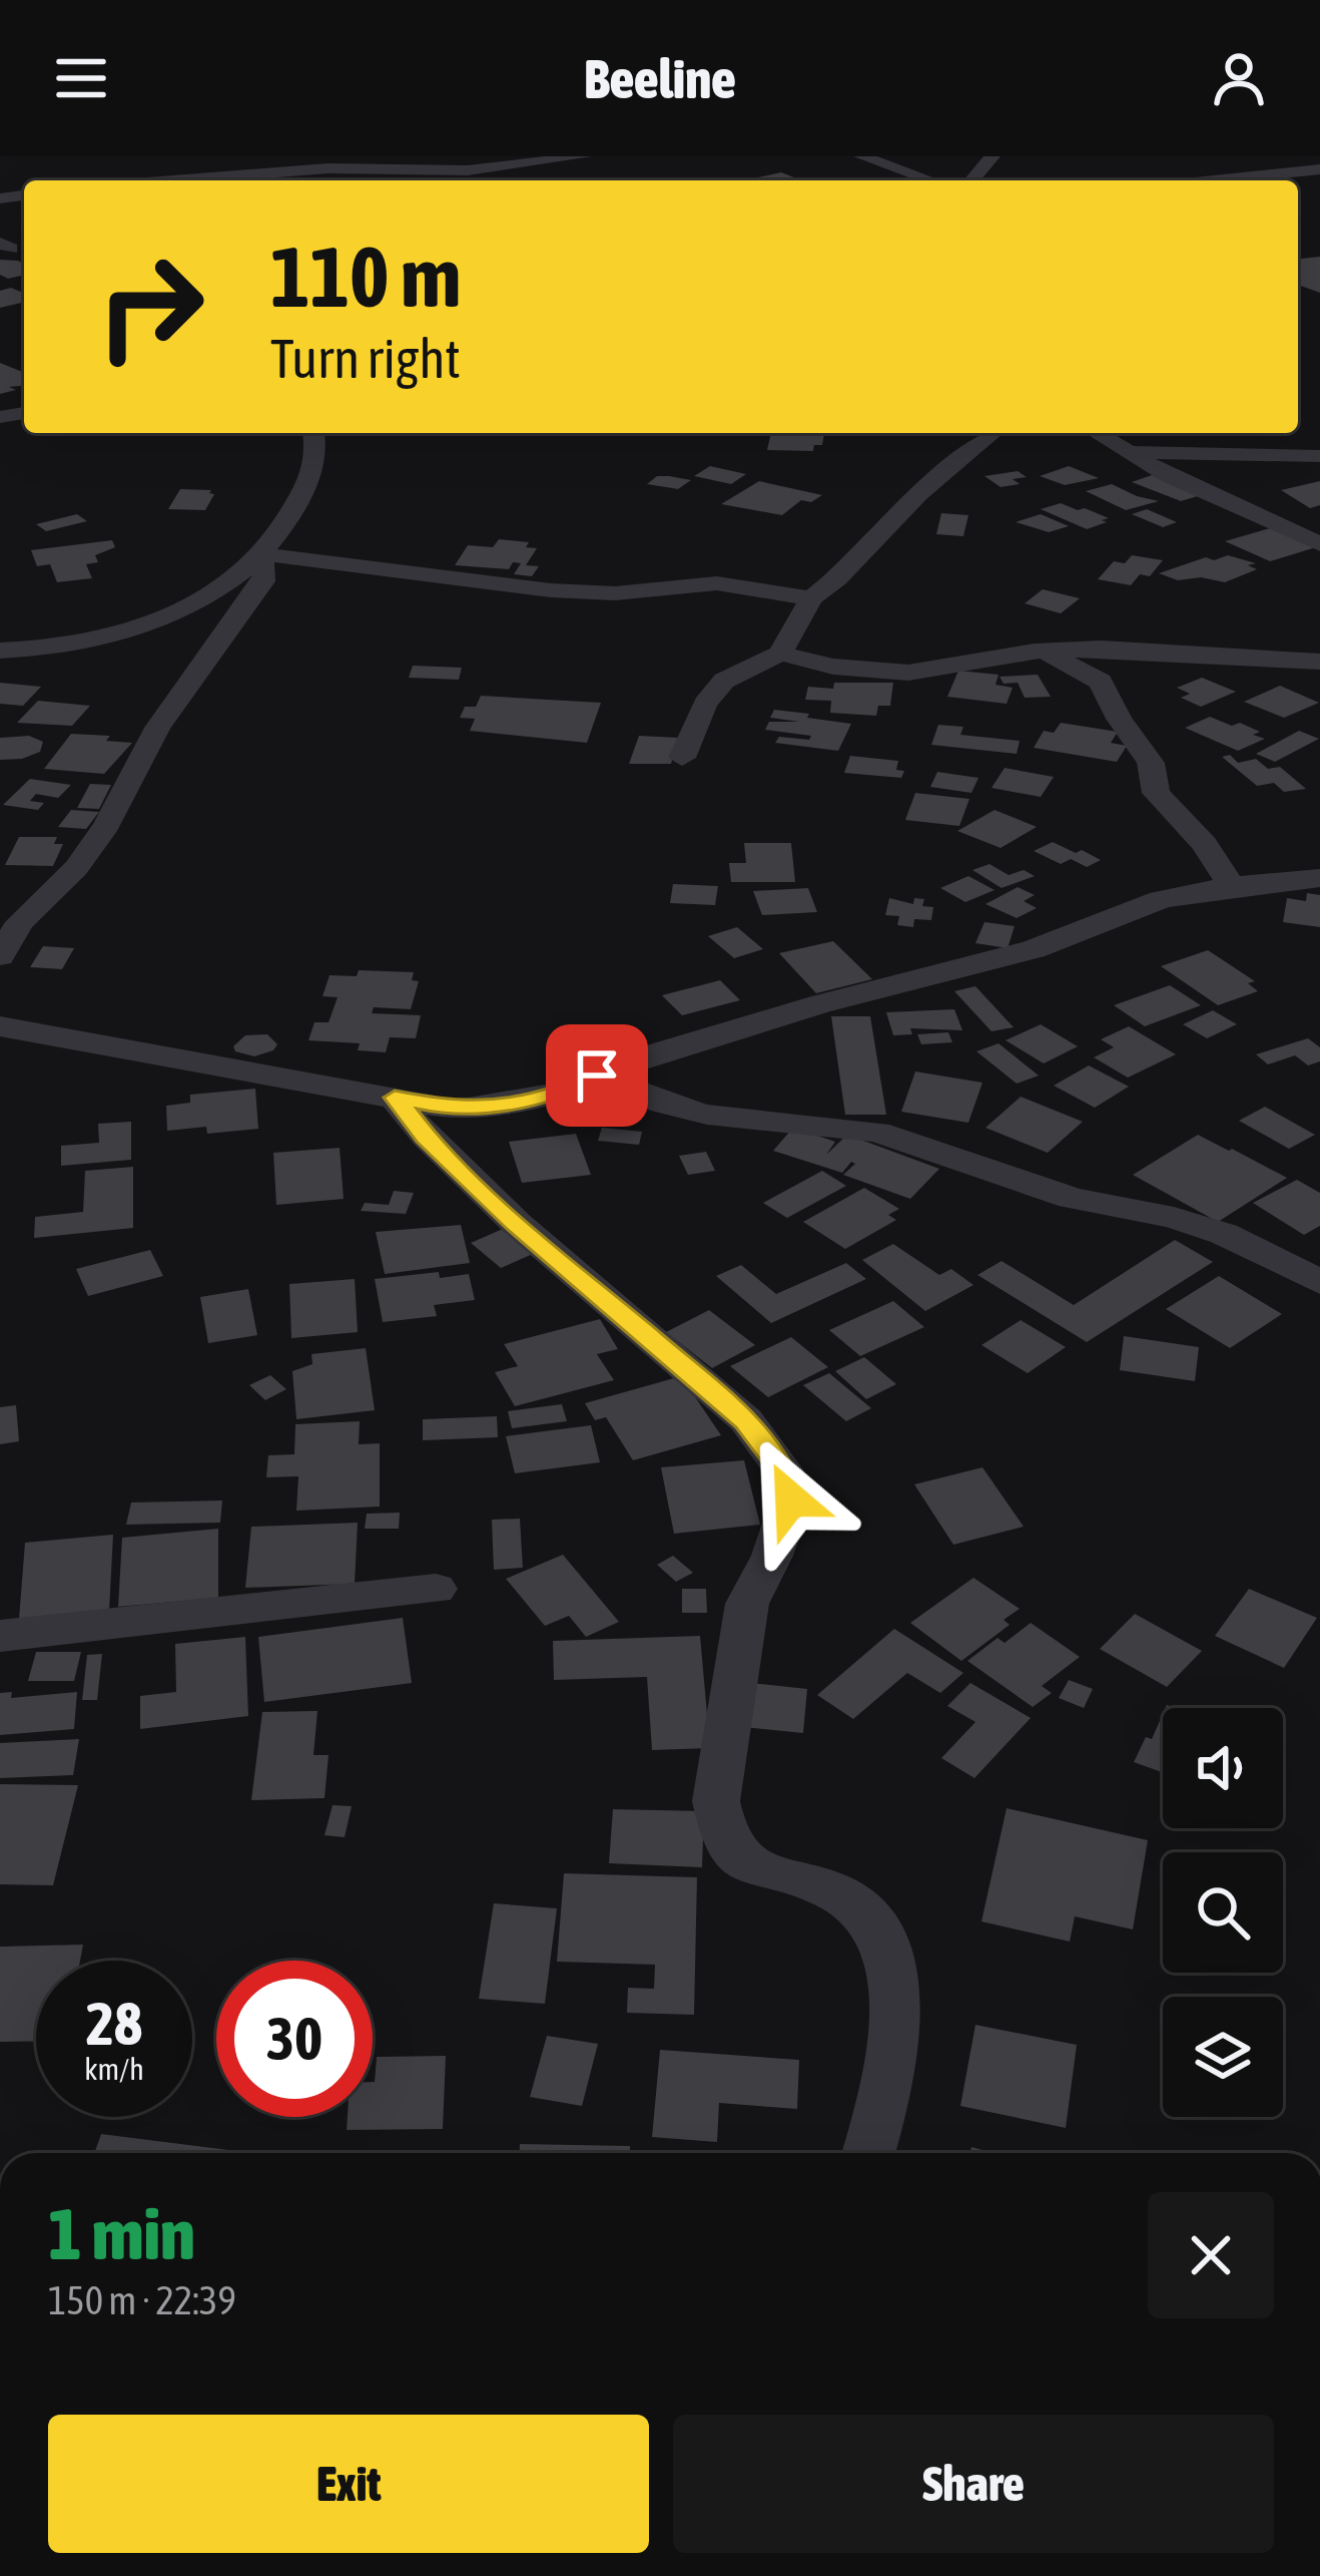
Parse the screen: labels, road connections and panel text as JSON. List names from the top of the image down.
{
  "page": {
    "header": "Beeline",
    "turn": ["110 m", "Turn right"],
    "speed": "28 km/h",
    "limit": "30",
    "heading": ["1 min", "150 m · 22:39"],
    "buttons": ["Exit", "Share"]
  }
}
